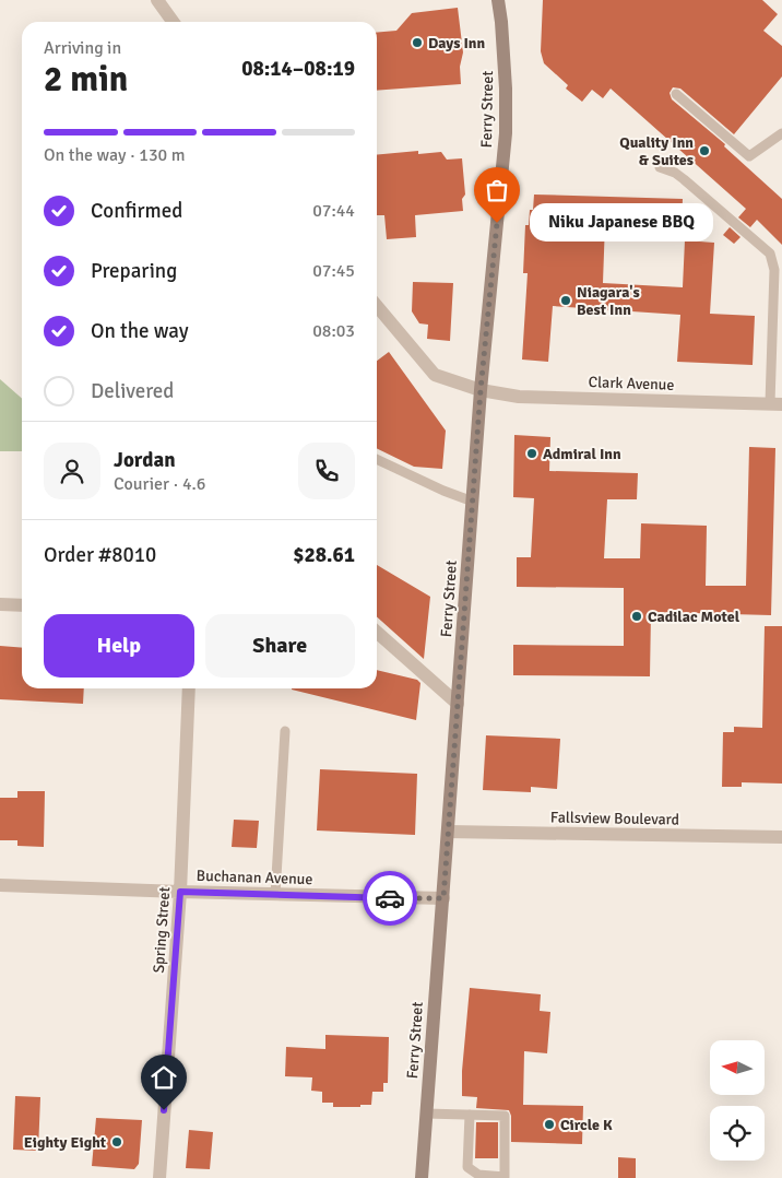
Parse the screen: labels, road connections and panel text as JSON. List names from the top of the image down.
{
  "streets": {
    "main road": ["Ferry Street"],
    "street": [
      "Clark Avenue",
      "Fallsview Boulevard",
      "Buchanan Avenue",
      "Spring Street"
    ]
  },
  "crossings": [
    ["Ferry Street", "Clark Avenue"],
    ["Ferry Street", "Fallsview Boulevard"],
    ["Ferry Street", "Buchanan Avenue"],
    ["Buchanan Avenue", "Spring Street"]
  ],
  "places": [
    "Days Inn",
    "Quality Inn & Suites",
    "Niku Japanese BBQ",
    "Niagara's Best Inn",
    "Admiral Inn",
    "Cadilac Motel",
    "Circle K",
    "Eighty Eight"
  ],
  "north": "left",
  "page": {
    "heading": ["2 min", "Arriving in", "08:14–08:19"],
    "panel": [
      "Jordan",
      "Courier · 4.6",
      "Order #8010",
      "$28.61"
    ],
    "bar": "On the way · 130 m",
    "list": [
      ["Confirmed", "07:44"],
      ["Preparing", "07:45"],
      ["On the way", "08:03"],
      "Delivered"
    ],
    "bubble": "Niku Japanese BBQ",
    "buttons": ["Help", "Share"]
  }
}
